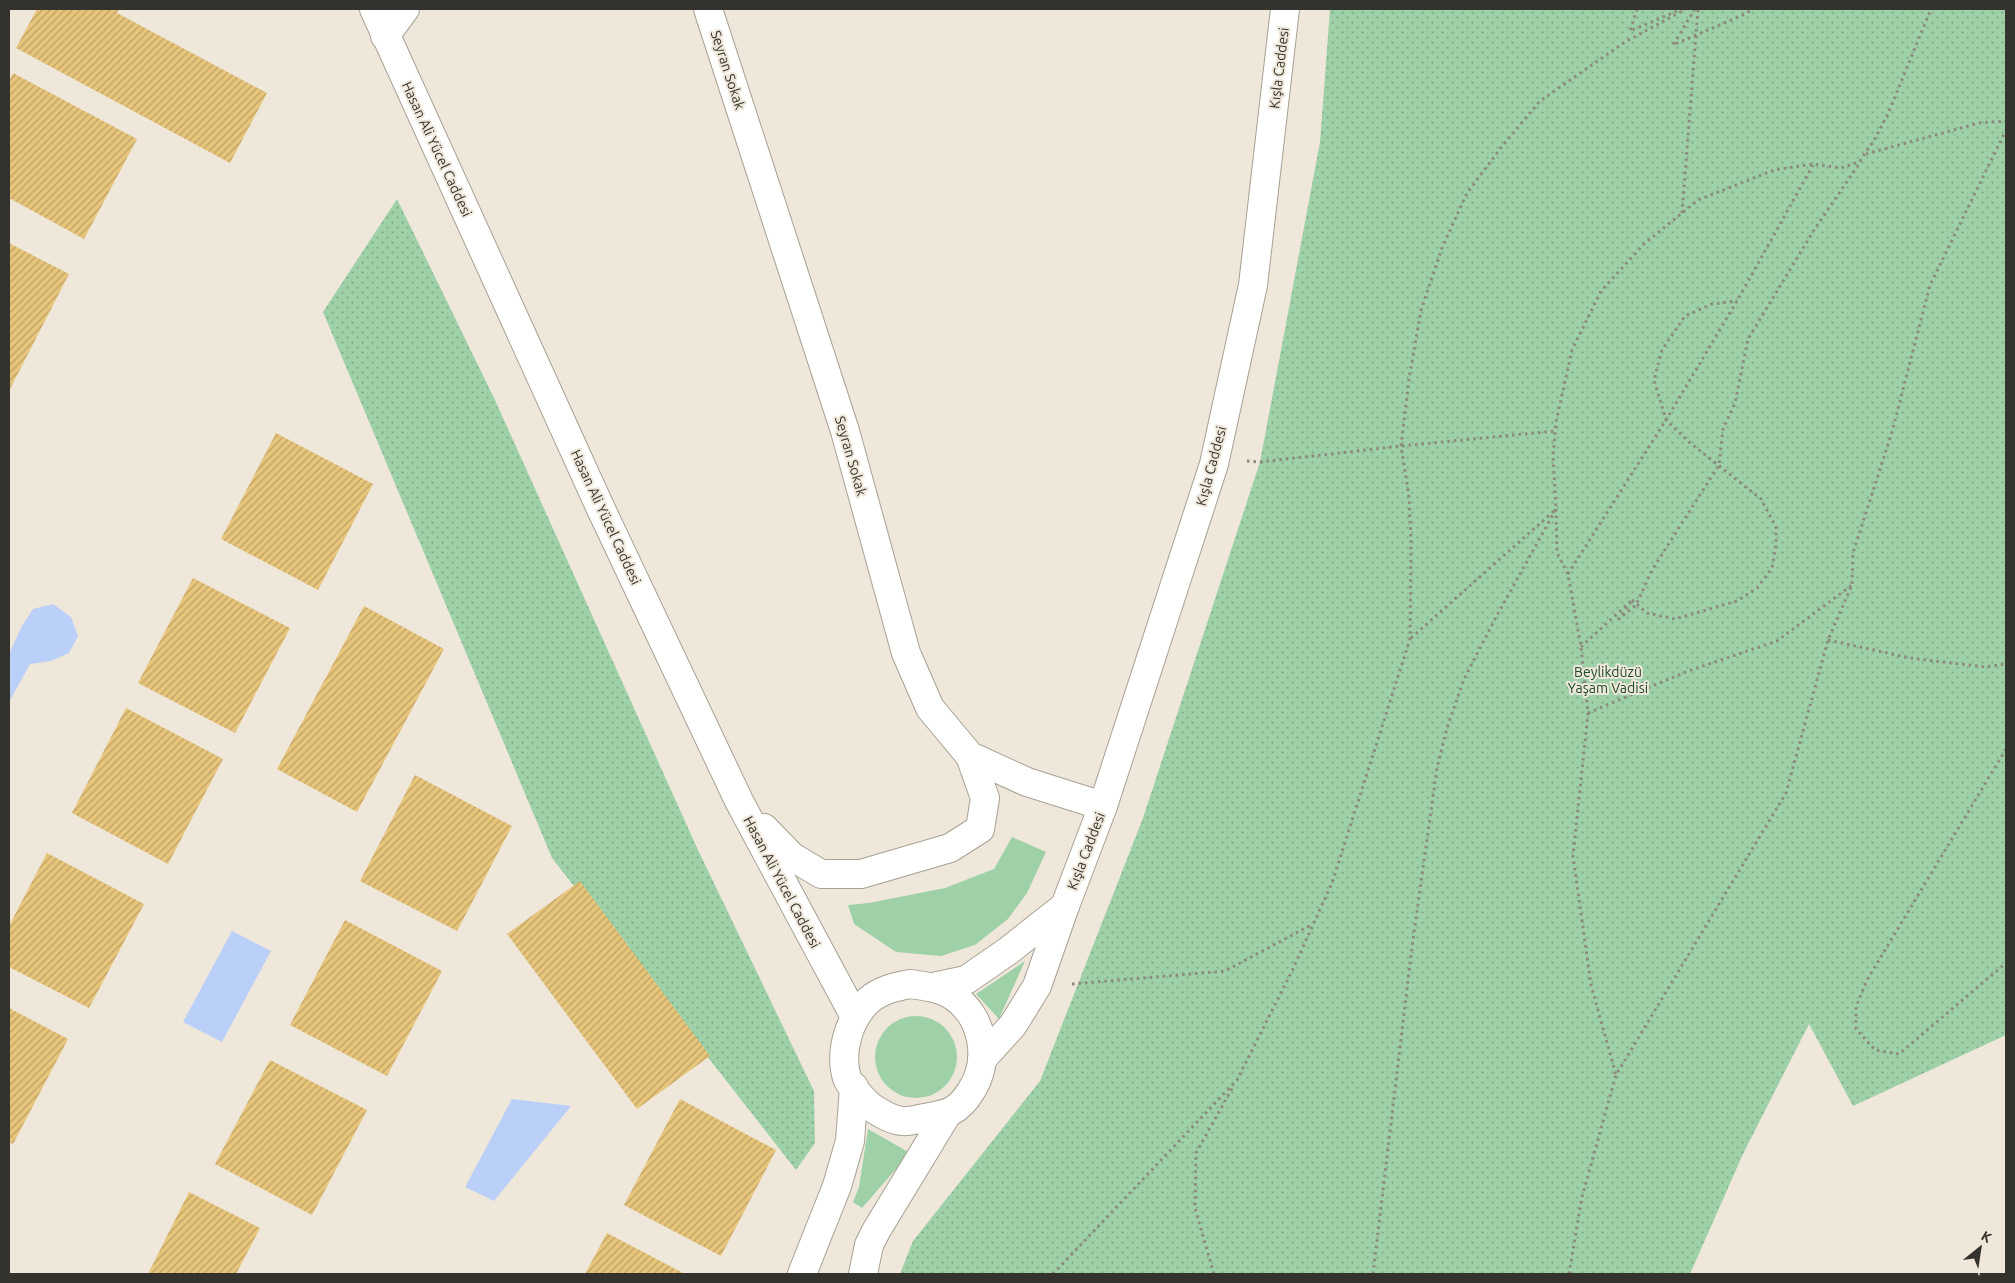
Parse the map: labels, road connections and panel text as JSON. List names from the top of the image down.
{
  "streets": {
    "street": ["Kışla Caddesi", "Seyran Sokak", "Hasan Ali Yücel Caddesi"]
  },
  "crossings": [
    ["Kışla Caddesi", "Seyran Sokak"],
    ["Kışla Caddesi", "Hasan Ali Yücel Caddesi"]
  ],
  "parks": ["Beylikdüzü Yaşam Vadisi"],
  "north": "top right"
}
